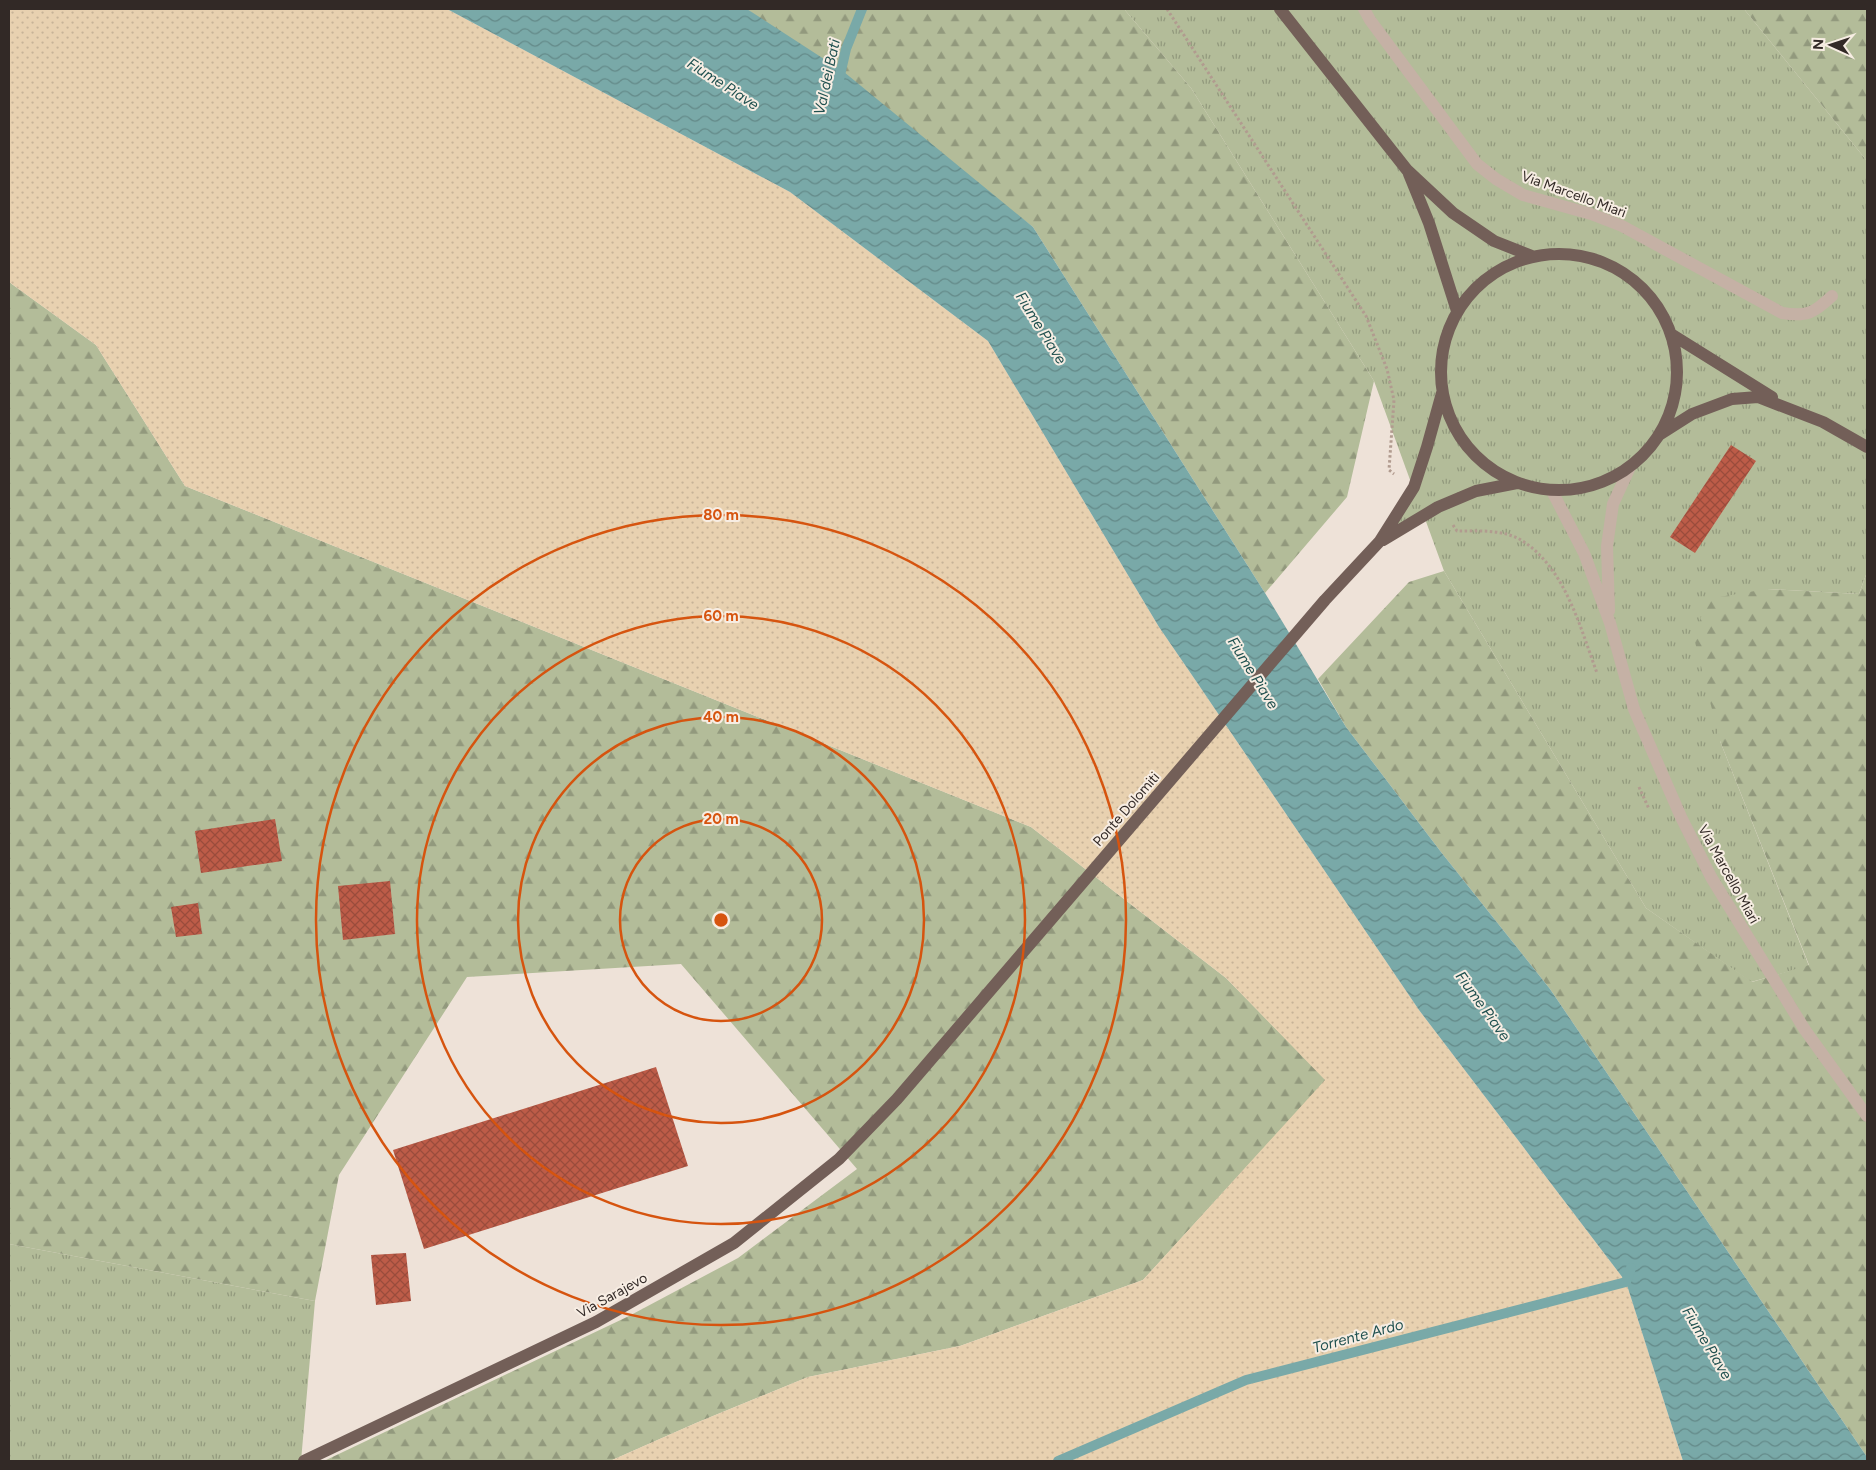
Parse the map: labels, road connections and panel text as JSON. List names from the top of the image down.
{
  "streets": {
    "main road": ["Via Marcello Miari", "Ponte Dolomiti", "Via Sarajevo"]
  },
  "crossings": [
    ["Via Marcello Miari", "Ponte Dolomiti"],
    ["Ponte Dolomiti", "Via Sarajevo"]
  ],
  "water": ["Val dei Bati", "Fiume Piave", "Torrente Ardo"],
  "north": "left",
  "rings": [
    "80 m",
    "60 m",
    "40 m",
    "20 m"
  ]
}
